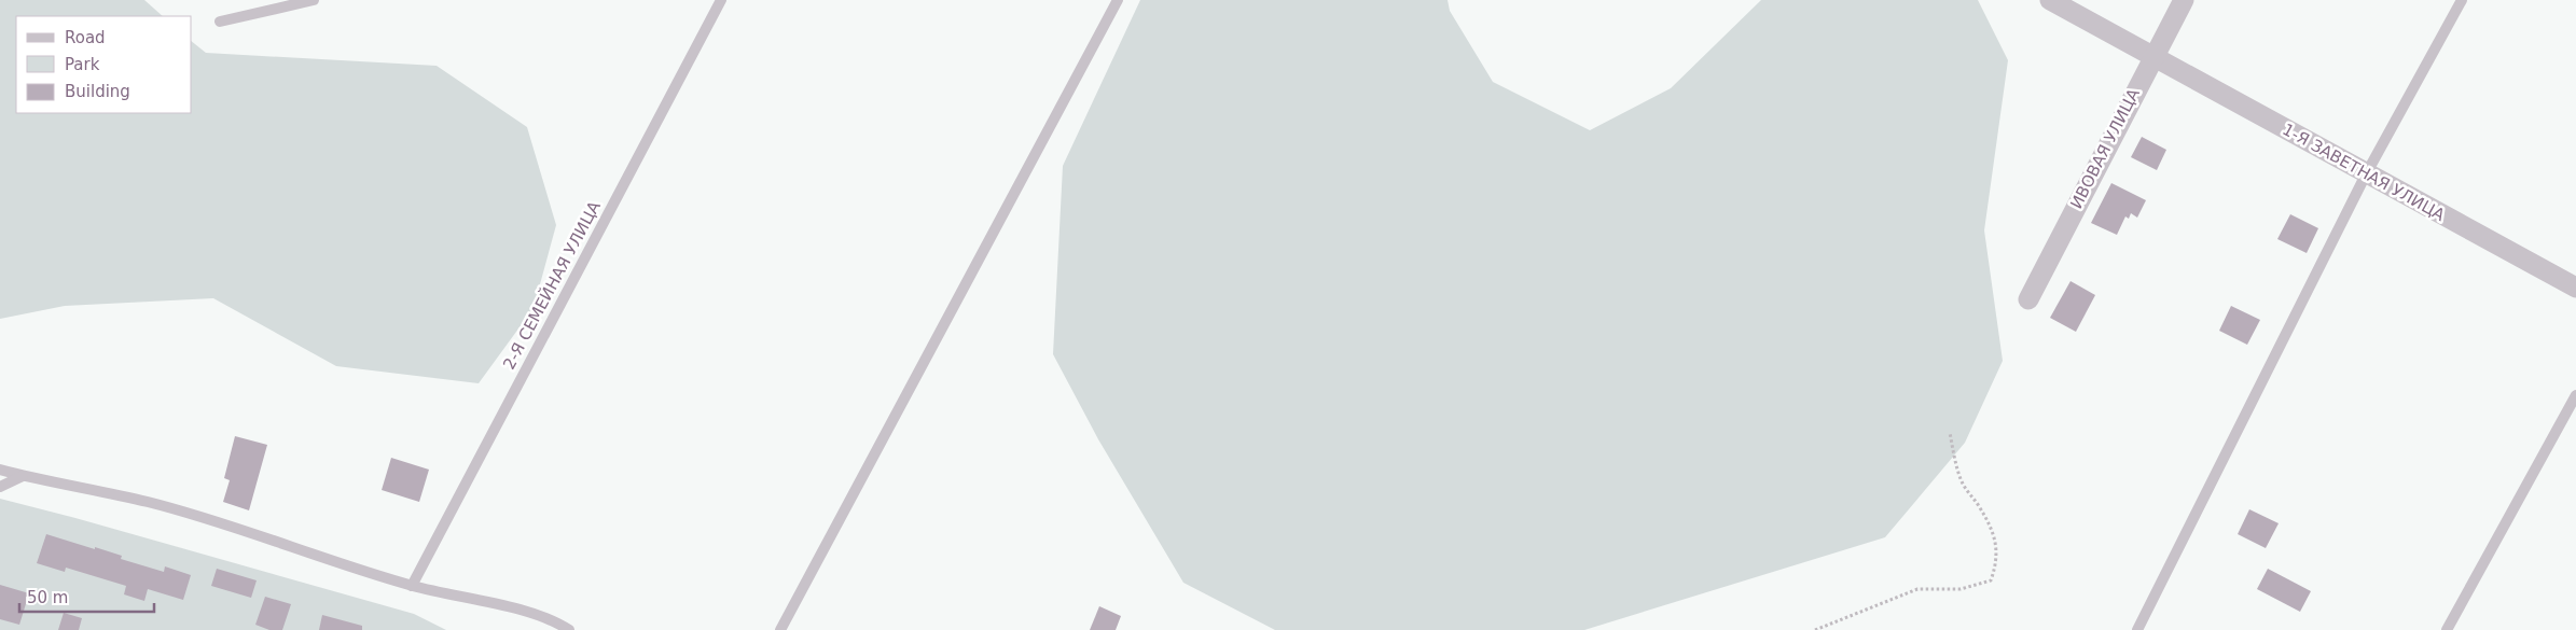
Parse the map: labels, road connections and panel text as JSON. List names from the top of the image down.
{
  "streets": {
    "street": ["ИВОВАЯ УЛИЦА", "1-Я ЗАВЕТНАЯ УЛИЦА"],
    "lane": ["2-Я СЕМЕЙНАЯ УЛИЦА"]
  },
  "crossings": [
    ["ИВОВАЯ УЛИЦА", "1-Я ЗАВЕТНАЯ УЛИЦА"]
  ],
  "legend": ["Road", "Park", "Building"],
  "scale_bar": "50 m"
}
